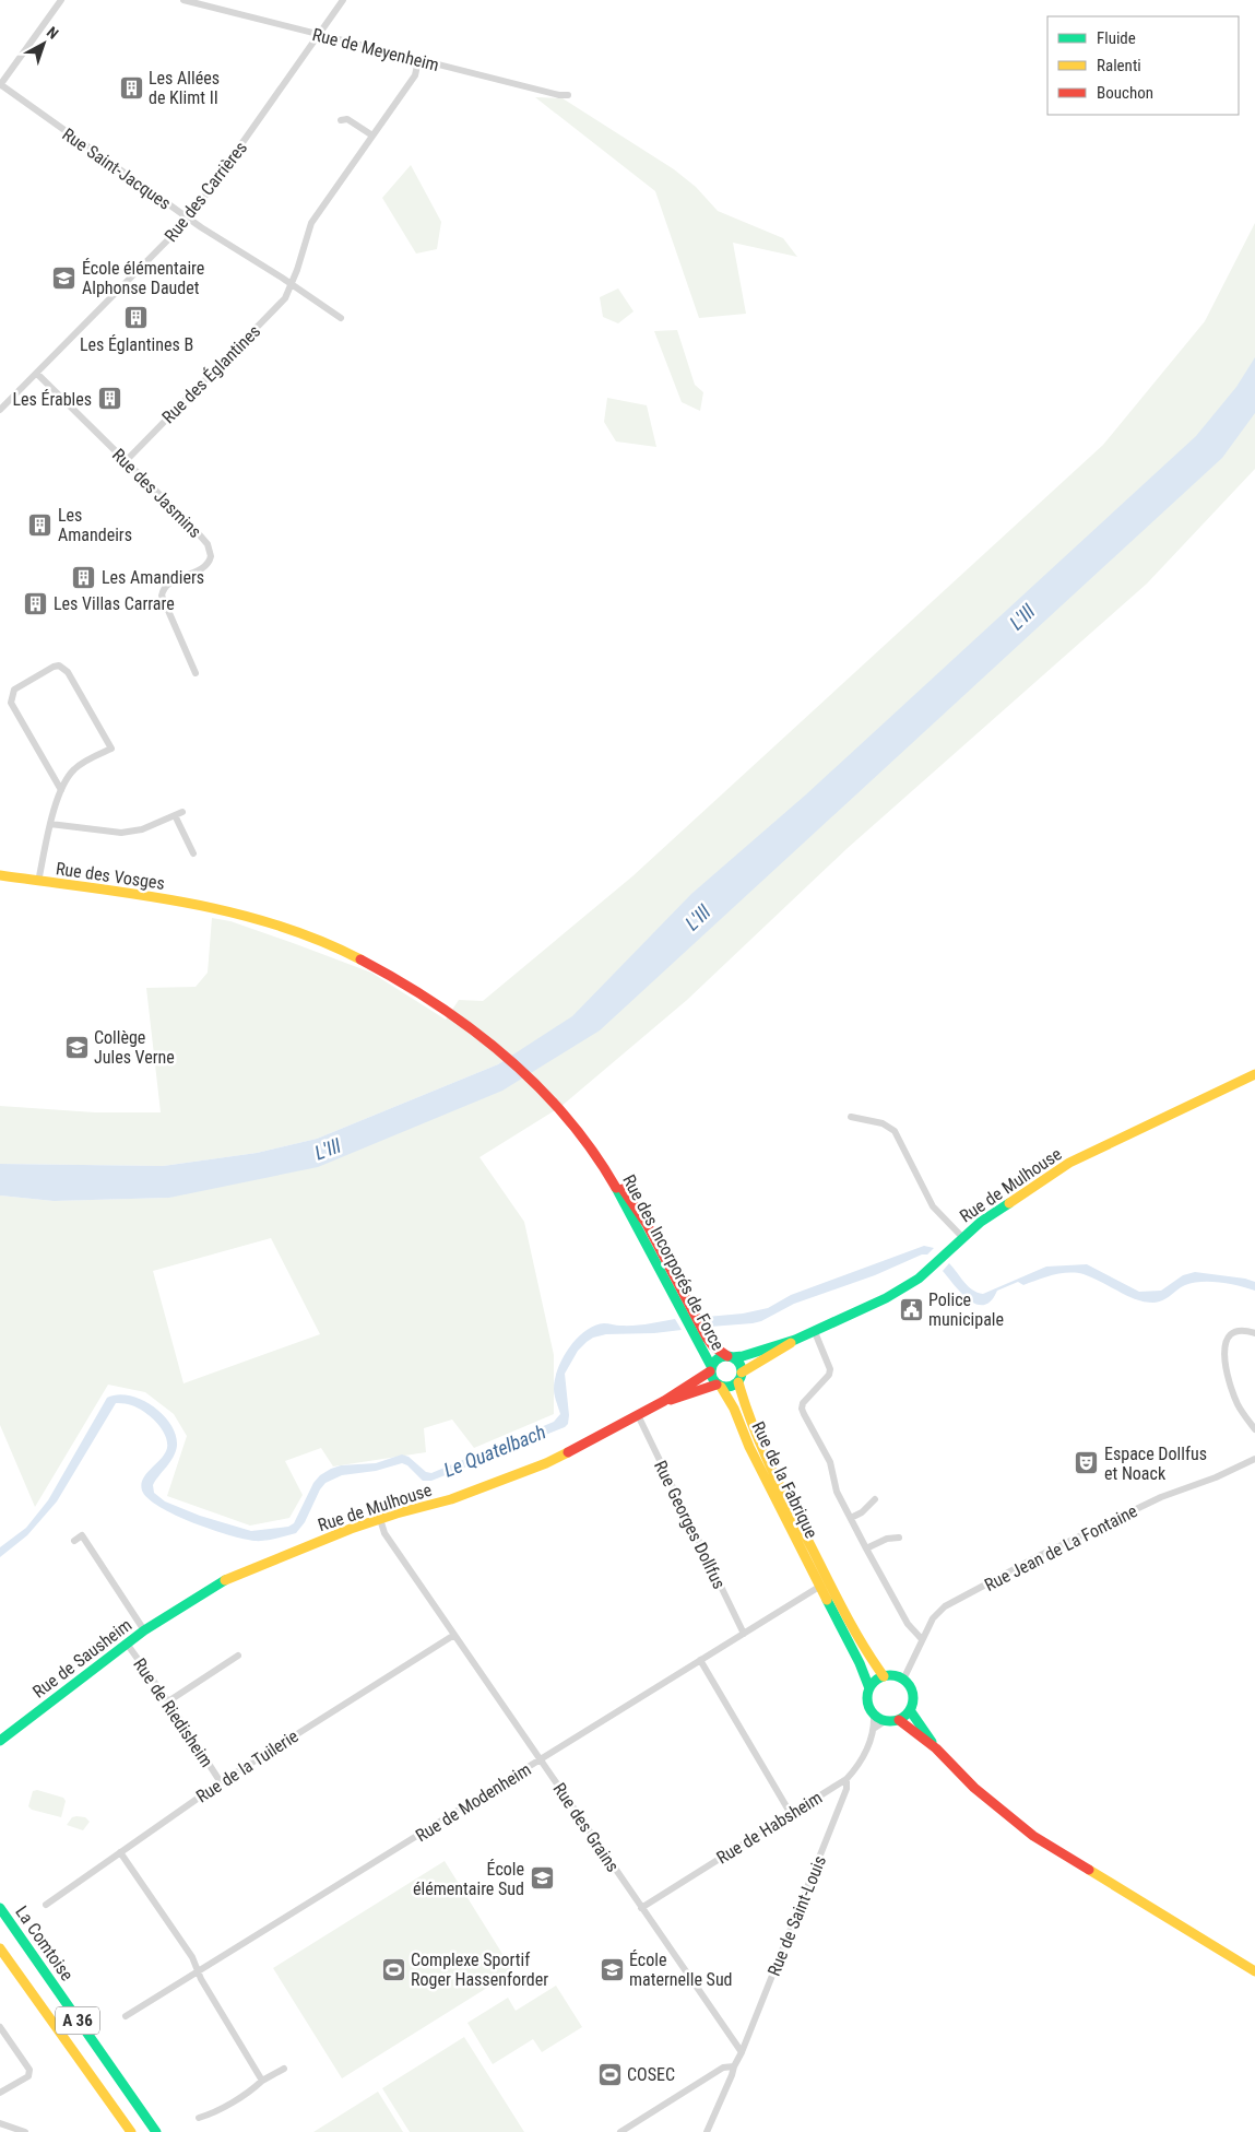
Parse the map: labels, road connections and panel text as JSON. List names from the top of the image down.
{
  "streets": {
    "main road": [
      "Rue des Vosges",
      "Rue de Mulhouse",
      "Rue des Incorporés de Force",
      "Rue de la Fabrique",
      "Rue de Sausheim",
      "La Comtoise",
      "A 36"
    ],
    "street": [
      "Rue de Meyenheim",
      "Rue Saint-Jacques",
      "Rue des Carrières",
      "Rue des Églantines",
      "Rue des Jasmins",
      "Rue Georges Dollfus",
      "Rue Jean de La Fontaine",
      "Rue de Riedisheim",
      "Rue de la Tuilerie",
      "Rue de Modenheim",
      "Rue des Grains",
      "Rue de Habsheim",
      "Rue de Saint-Louis"
    ]
  },
  "crossings": [
    ["Rue de Meyenheim", "Rue des Carrières"],
    ["Rue de Meyenheim", "Rue des Églantines"],
    ["Rue Saint-Jacques", "Rue des Carrières"],
    ["Rue Saint-Jacques", "Rue des Églantines"],
    ["Rue des Carrières", "Rue des Jasmins"],
    ["Rue des Églantines", "Rue des Jasmins"],
    ["Rue des Vosges", "Rue des Incorporés de Force"],
    ["Rue de Mulhouse", "Rue des Incorporés de Force"],
    ["Rue de Mulhouse", "Rue de la Fabrique"],
    ["Rue de Mulhouse", "Rue Georges Dollfus"],
    ["Rue de Mulhouse", "Rue de Sausheim"],
    ["Rue de Mulhouse", "Rue des Grains"],
    ["Rue des Incorporés de Force", "Rue de la Fabrique"],
    ["Rue de la Fabrique", "Rue Jean de La Fontaine"],
    ["Rue de la Fabrique", "Rue de Modenheim"],
    ["Rue de la Fabrique", "Rue de Habsheim"],
    ["Rue Georges Dollfus", "Rue de Modenheim"],
    ["Rue Jean de La Fontaine", "Rue de Habsheim"],
    ["Rue de Sausheim", "Rue de Riedisheim"],
    ["Rue de Riedisheim", "Rue de la Tuilerie"],
    ["Rue de la Tuilerie", "Rue des Grains"],
    ["Rue de Modenheim", "Rue des Grains"],
    ["Rue des Grains", "Rue de Habsheim"],
    ["Rue des Grains", "Rue de Saint-Louis"],
    ["Rue de Habsheim", "Rue de Saint-Louis"]
  ],
  "water": ["L'Ill", "Le Quatelbach"],
  "places": {
    "building": [
      "Les Allées de Klimt II",
      "Les Églantines B",
      "Les Érables",
      "Les Amandeirs",
      "Les Amandiers",
      "Les Villas Carrare"
    ],
    "school or university": [
      "École élémentaire Alphonse Daudet",
      "Collège Jules Verne",
      "École élémentaire Sud",
      "École maternelle Sud"
    ],
    "public building": ["Police municipale"],
    "theatre": ["Espace Dollfus et Noack"],
    "sports": ["Complexe Sportif Roger Hassenforder", "COSEC"]
  },
  "legend": ["Fluide", "Ralenti", "Bouchon"],
  "north": "top right"
}
